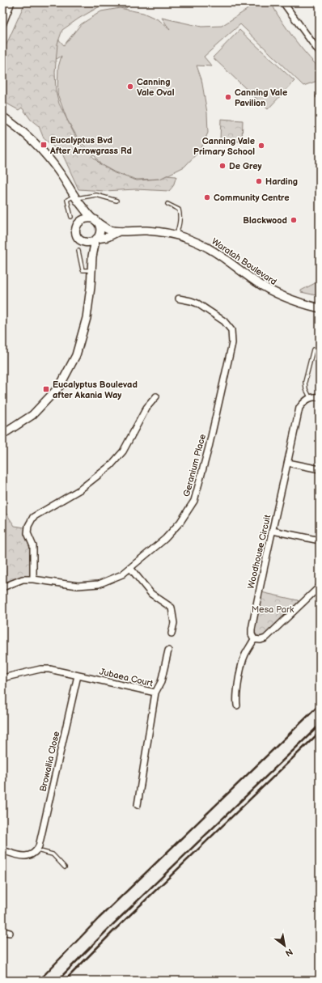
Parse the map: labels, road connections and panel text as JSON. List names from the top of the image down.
{
  "streets": {
    "street": [
      "Waratah Boulevard",
      "Geranium Place",
      "Woodhouse Circuit",
      "Jubaea Court",
      "Browallia Close"
    ]
  },
  "crossings": [
    ["Jubaea Court", "Browallia Close"]
  ],
  "parks": ["Mesa Park"],
  "places": {
    "other": [
      "Canning Vale Oval",
      "Canning Vale Pavilion",
      "Canning Vale Primary School",
      "De Grey",
      "Harding",
      "Community Centre",
      "Blackwood"
    ],
    "transit": ["Eucalyptus Bvd After Arrowgrass Rd", "Eucalyptus Boulevad after Akania Way"]
  },
  "north": "bottom right"
}
